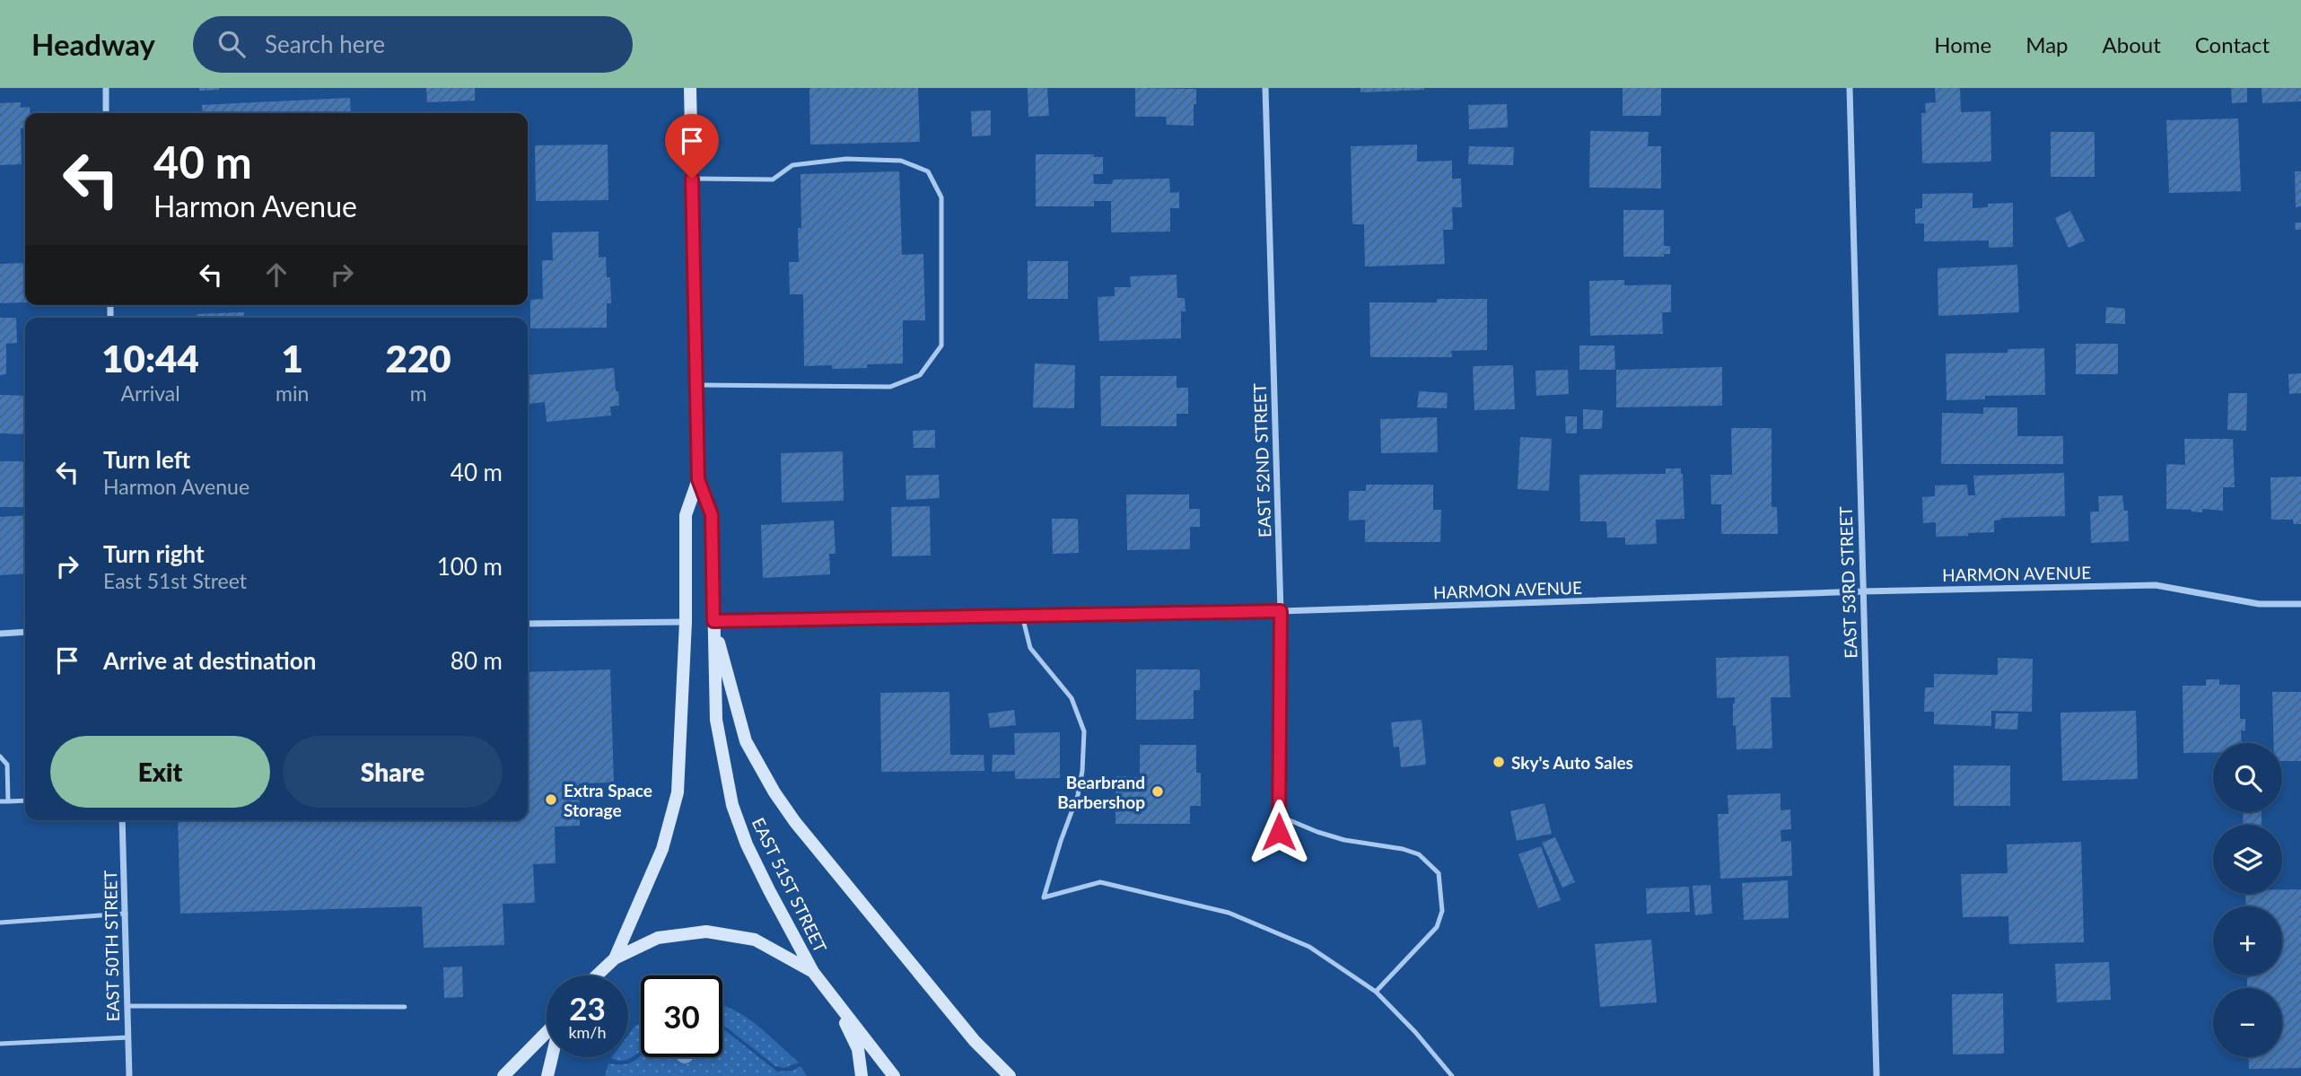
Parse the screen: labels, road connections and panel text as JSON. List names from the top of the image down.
{
  "streets": {
    "main road": ["EAST 51ST STREET"],
    "street": [
      "EAST 52ND STREET",
      "HARMON AVENUE",
      "EAST 53RD STREET",
      "EAST 50TH STREET"
    ]
  },
  "crossings": [
    ["EAST 52ND STREET", "HARMON AVENUE"],
    ["HARMON AVENUE", "EAST 53RD STREET"],
    ["HARMON AVENUE", "EAST 51ST STREET"]
  ],
  "places": ["Sky's Auto Sales", "Bearbrand Barbershop", "Extra Space Storage"],
  "page": {
    "header": "Headway",
    "search": "Search here",
    "nav": [
      "Home",
      "Map",
      "About",
      "Contact"
    ],
    "turn": ["40 m", "Harmon Avenue"],
    "eta": [
      "10:44",
      "Arrival",
      "1",
      "min",
      "220",
      "m"
    ],
    "list": [
      {
        "name": "Turn left",
        "note": "Harmon Avenue",
        "value": "40 m"
      },
      {
        "name": "Turn right",
        "note": "East 51st Street",
        "value": "100 m"
      },
      {
        "name": "Arrive at destination",
        "value": "80 m"
      }
    ],
    "buttons": ["Exit", "Share"],
    "map_buttons": ["+", "−"],
    "speed": "23 km/h",
    "limit": "30"
  }
}
